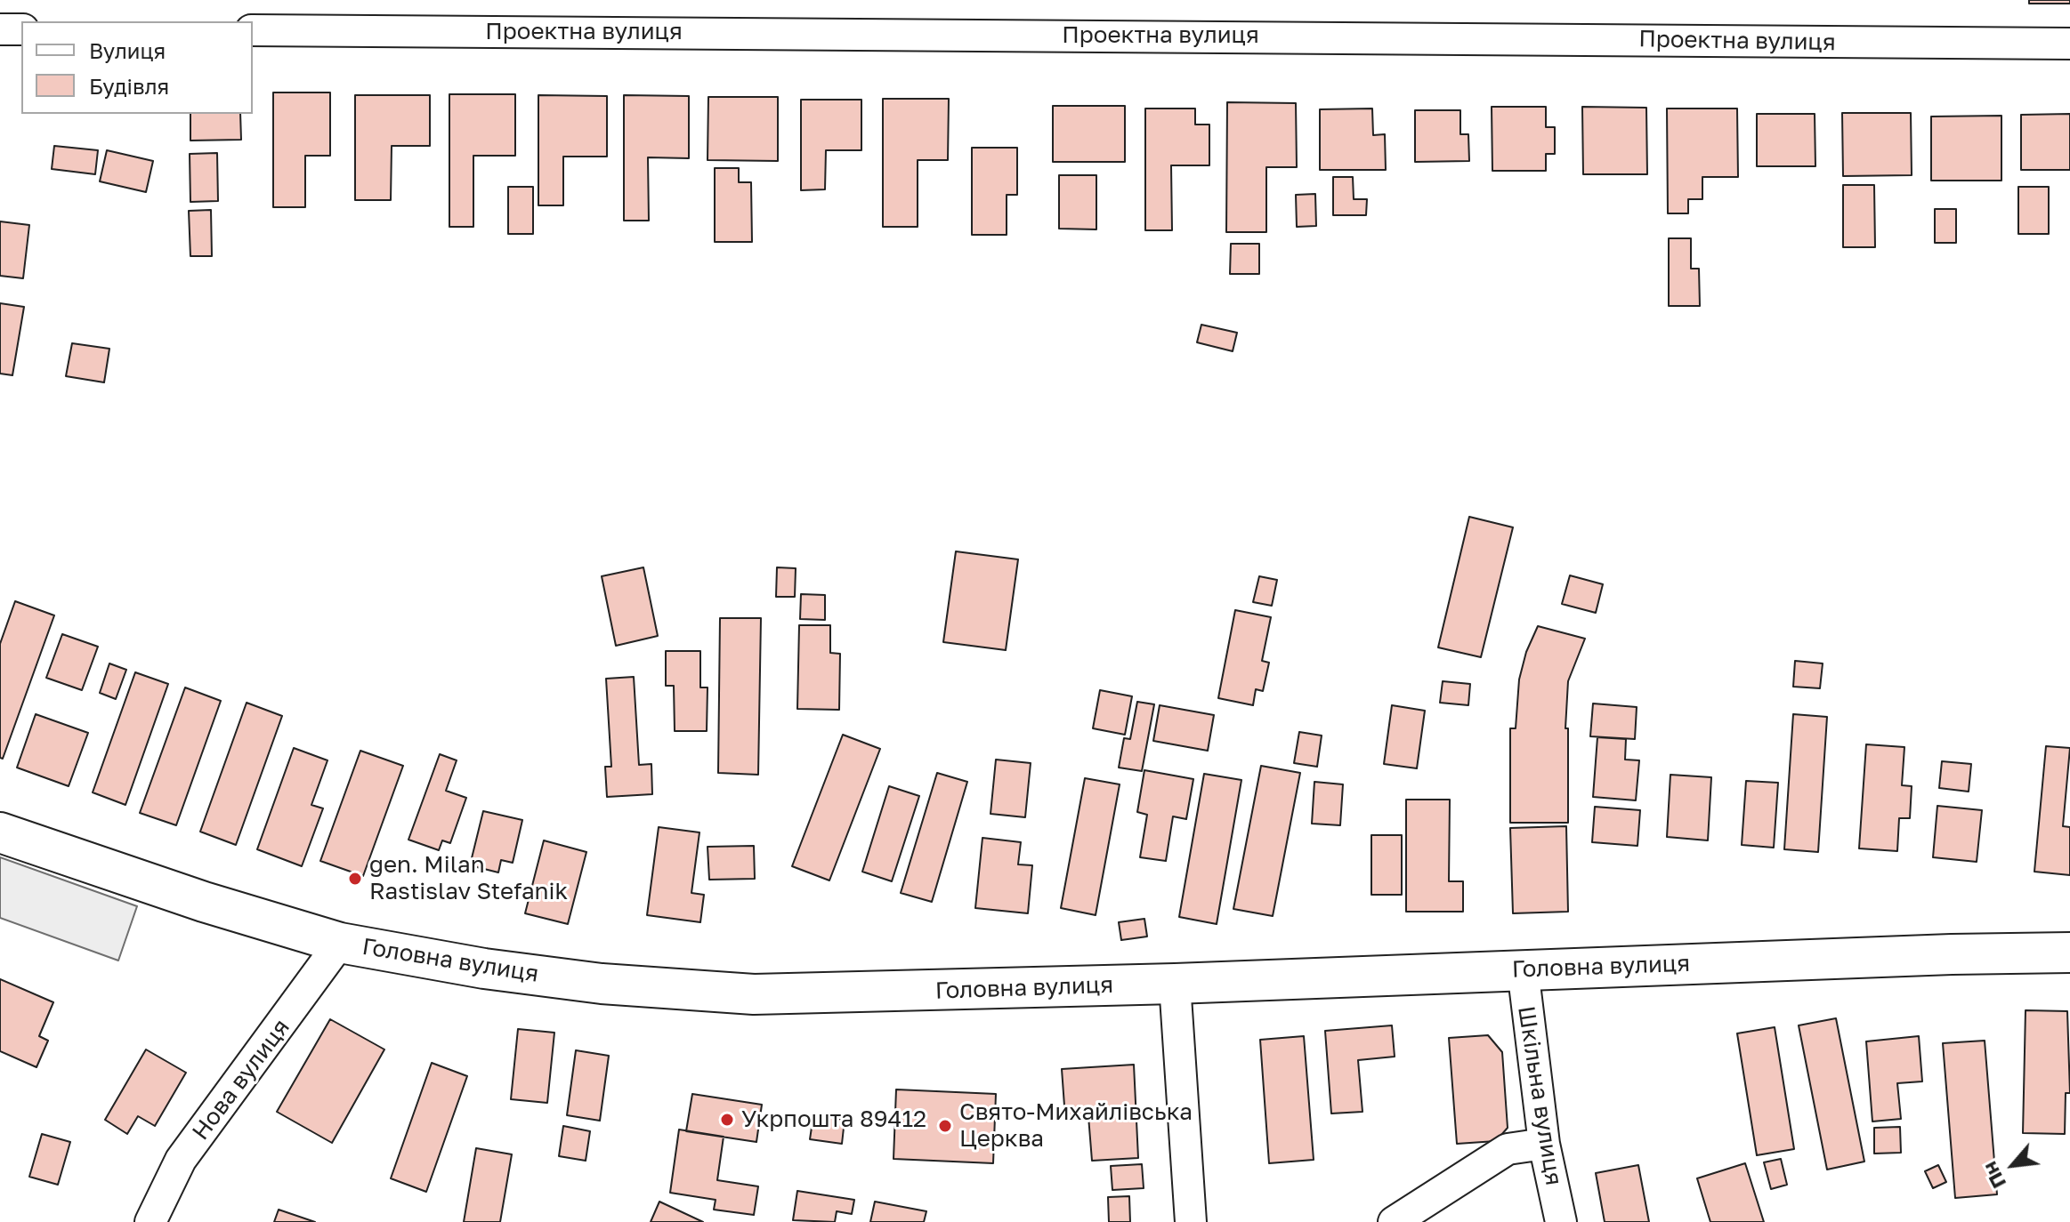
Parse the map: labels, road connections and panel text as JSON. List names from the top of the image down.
{
  "streets": {
    "main road": ["Головна вулиця"],
    "street": ["Проектна вулиця", "Нова вулиця", "Шкільна вулиця"]
  },
  "crossings": [
    ["Головна вулиця", "Нова вулиця"],
    ["Головна вулиця", "Шкільна вулиця"]
  ],
  "places": ["gen. Milan Rastislav Stefanik", "Укрпошта 89412", "Свято-Михайлівська Церква"],
  "legend": ["Вулиця", "Будівля"],
  "north": "bottom left"
}
